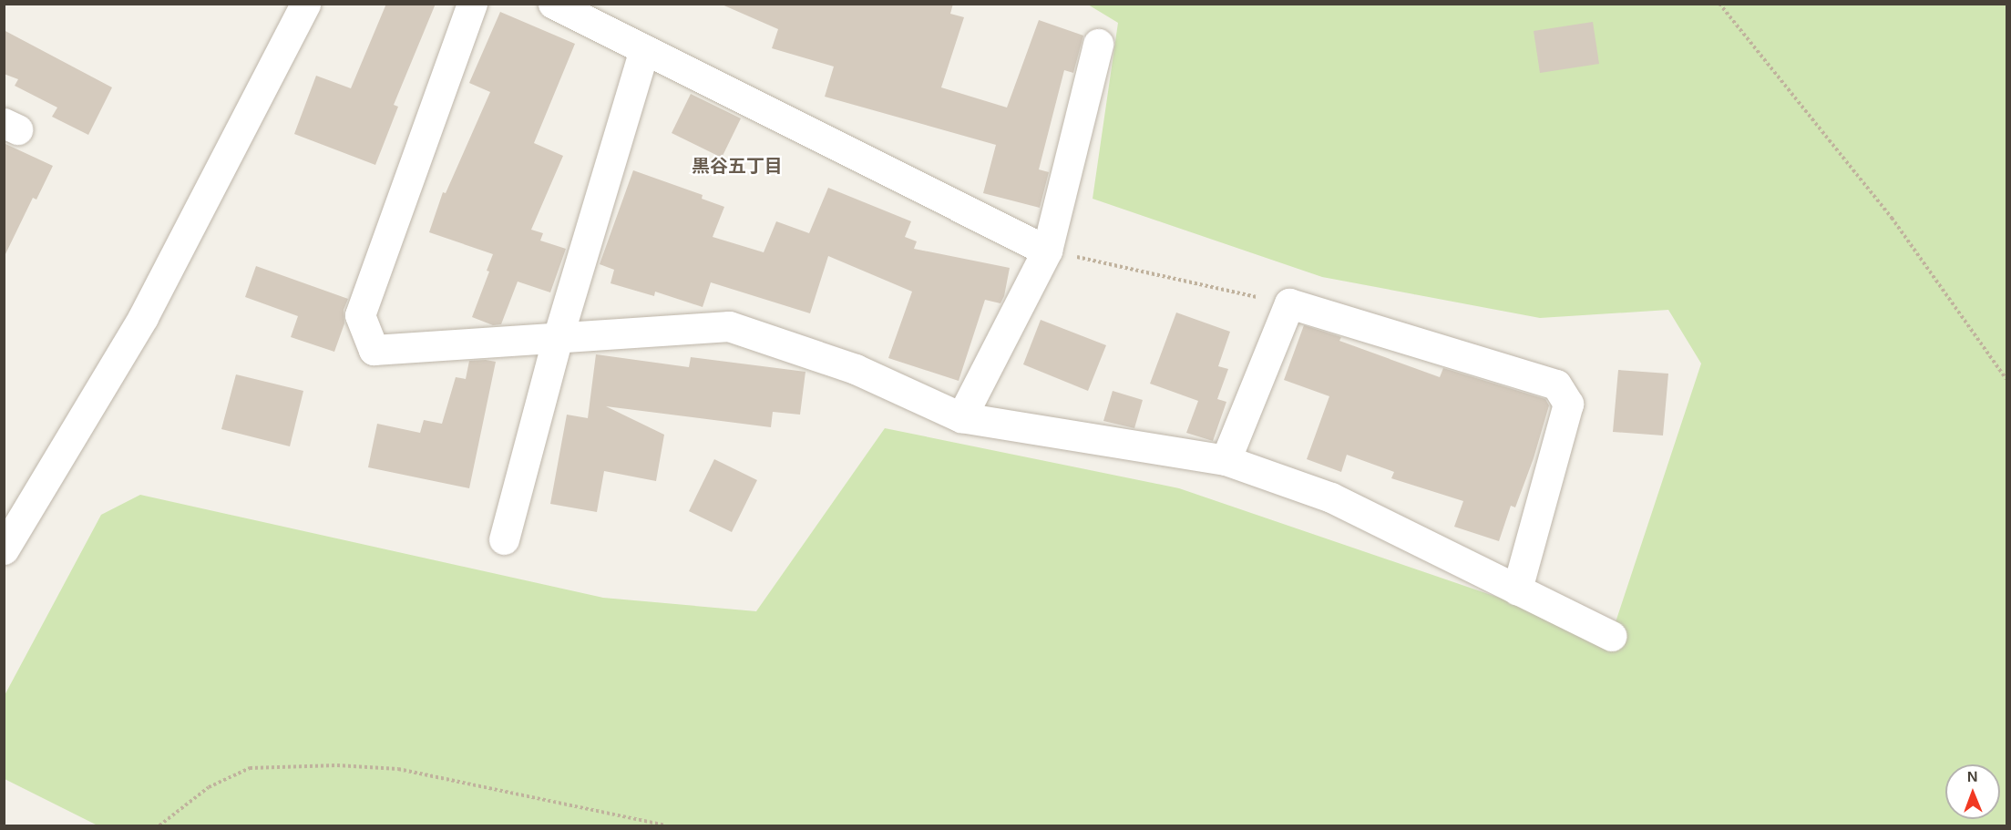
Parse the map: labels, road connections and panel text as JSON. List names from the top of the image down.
{
  "districts": ["黒谷五丁目"],
  "north": "top"
}
